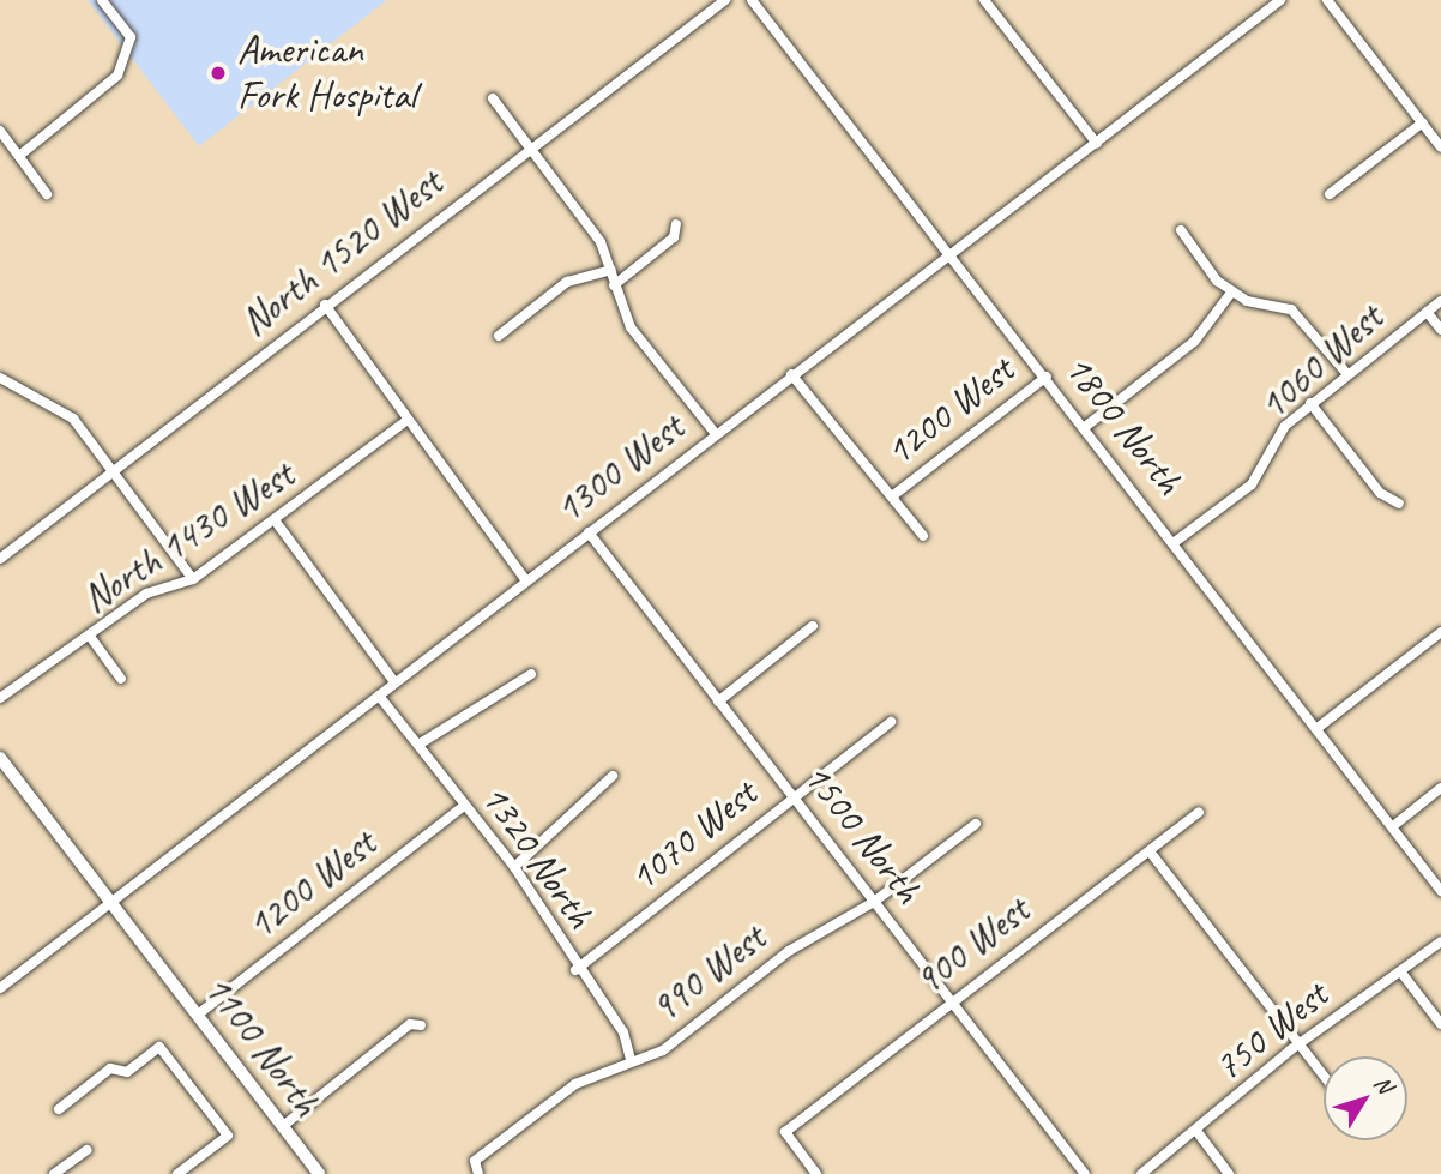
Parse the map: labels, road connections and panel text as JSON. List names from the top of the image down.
{
  "streets": {
    "main road": ["1100 North"],
    "street": [
      "North 1520 West",
      "1060 West",
      "1200 West",
      "1800 North",
      "1300 West",
      "North 1430 West",
      "1500 North",
      "1070 West",
      "1320 North",
      "900 West",
      "990 West",
      "750 West"
    ]
  },
  "crossings": [
    ["1060 West", "1800 North"],
    ["1200 West", "1800 North"],
    ["1200 West", "1320 North"],
    ["1200 West", "1100 North"],
    ["1800 North", "1300 West"],
    ["1300 West", "1500 North"],
    ["1300 West", "1320 North"],
    ["1300 West", "1100 North"],
    ["1500 North", "1070 West"],
    ["1500 North", "900 West"],
    ["1500 North", "990 West"],
    ["1070 West", "1320 North"],
    ["1320 North", "990 West"]
  ],
  "places": ["American Fork Hospital"],
  "north": "top right"
}
